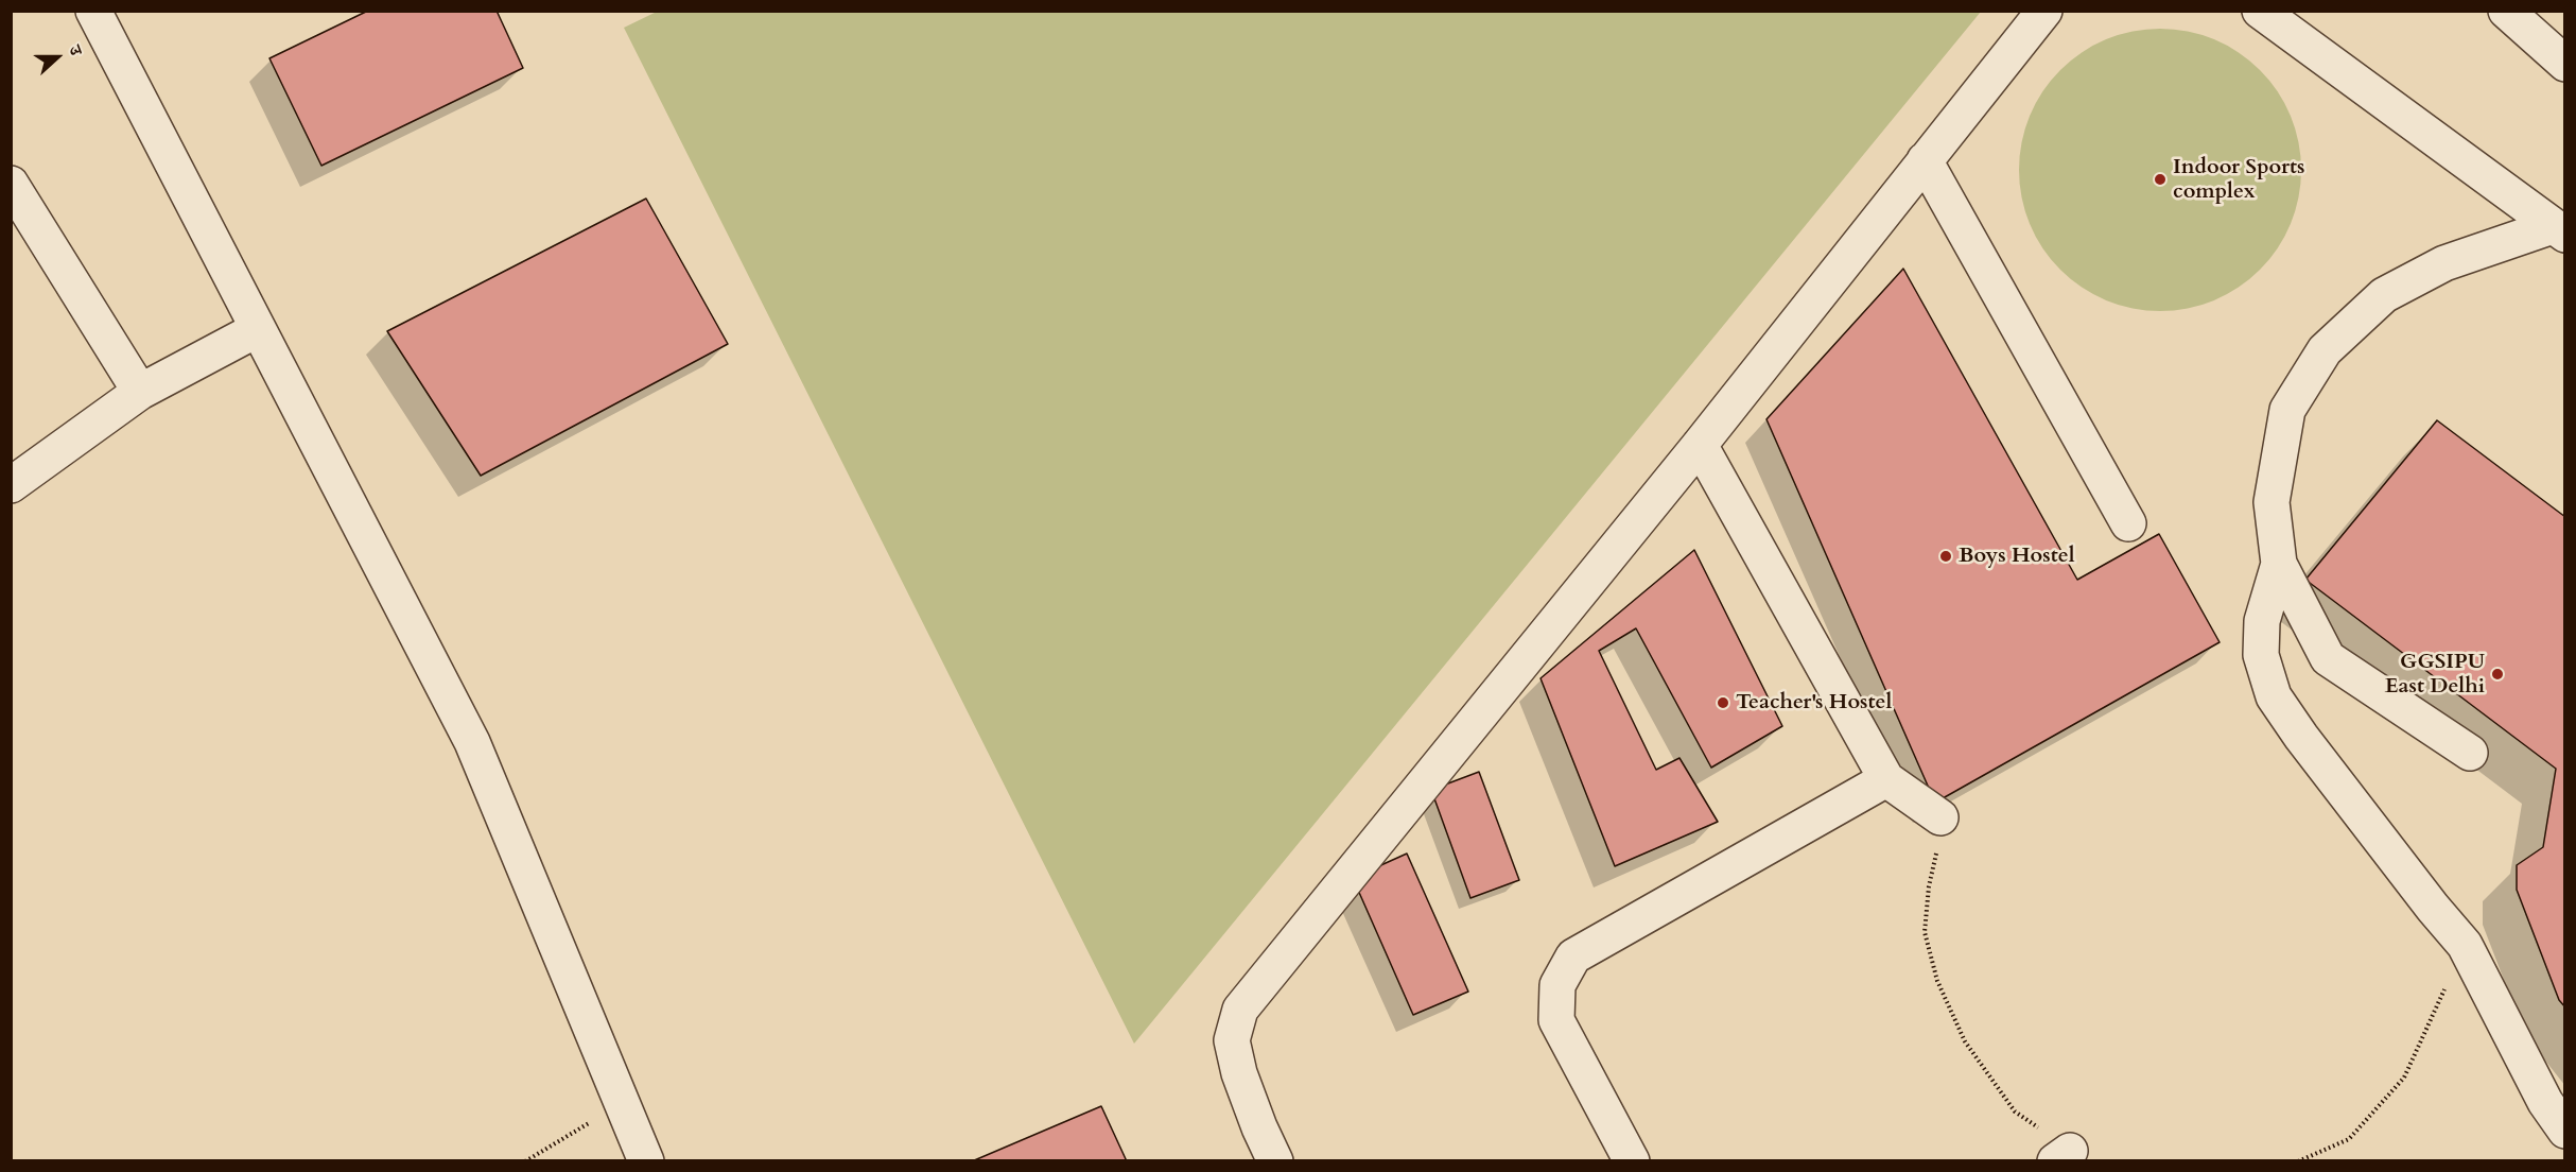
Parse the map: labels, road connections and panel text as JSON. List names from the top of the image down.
{
  "places": [
    "Indoor Sports complex",
    "Boys Hostel",
    "GGSIPU East Delhi",
    "Teacher's Hostel"
  ],
  "north": "right"
}
